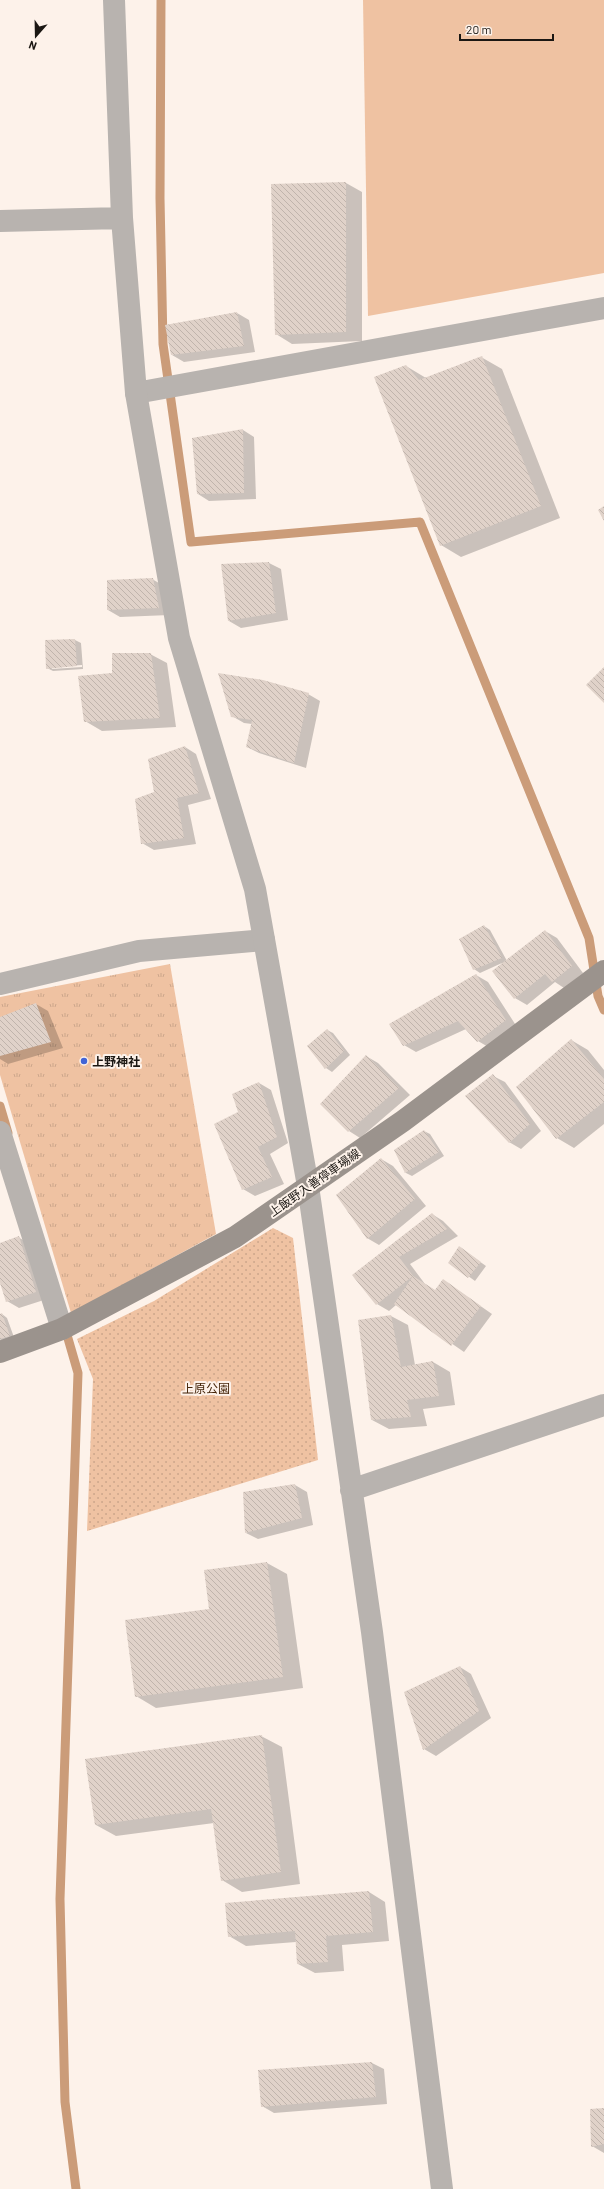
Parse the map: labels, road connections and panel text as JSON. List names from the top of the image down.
{
  "streets": {
    "main road": ["上飯野入善停車場線"]
  },
  "parks": ["上原公園"],
  "places": ["上野神社"],
  "scale_bar": "20 m",
  "north": "bottom"
}
